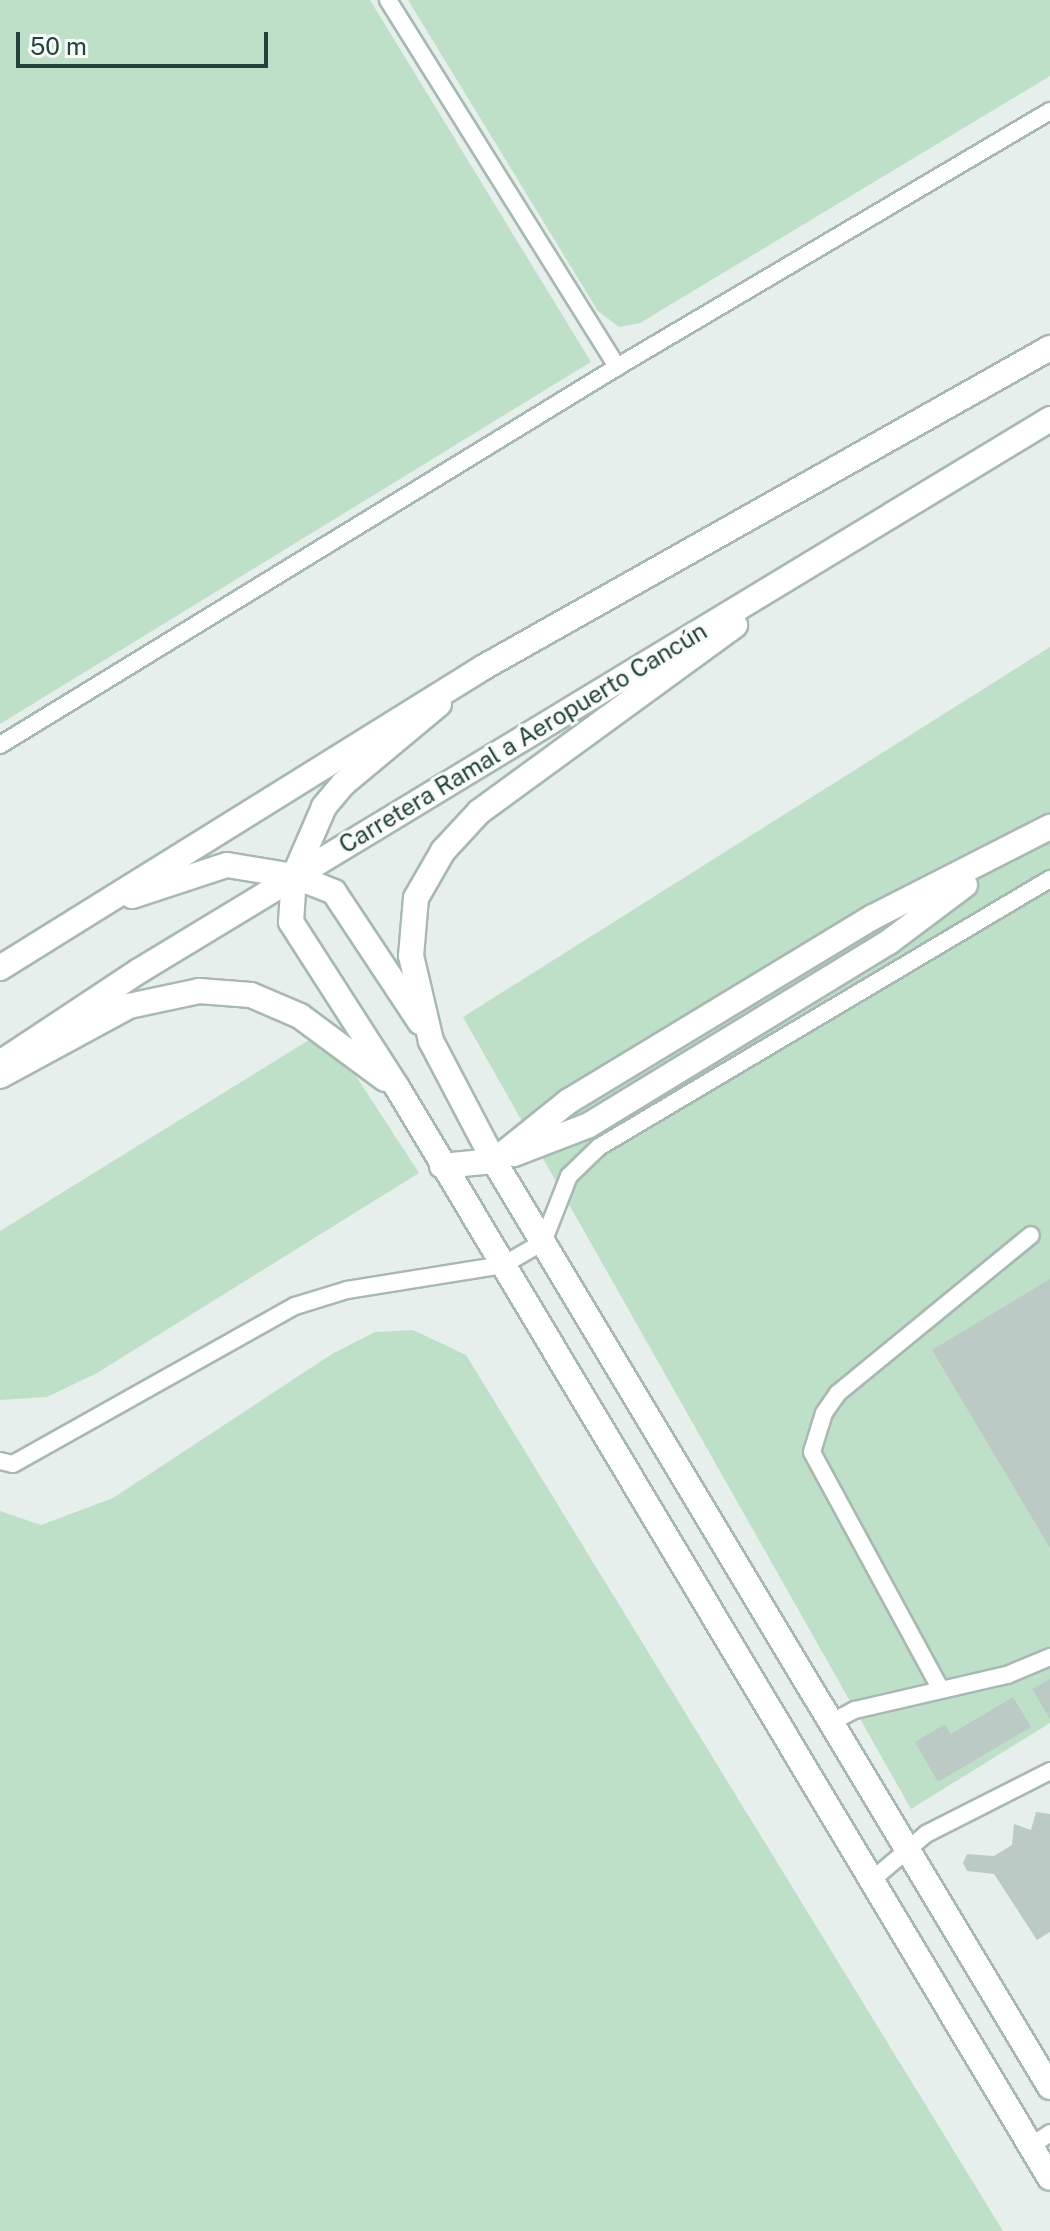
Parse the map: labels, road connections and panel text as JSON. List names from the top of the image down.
{
  "streets": {
    "street": ["Carretera Ramal a Aeropuerto Cancún"]
  },
  "scale_bar": "50 m"
}
